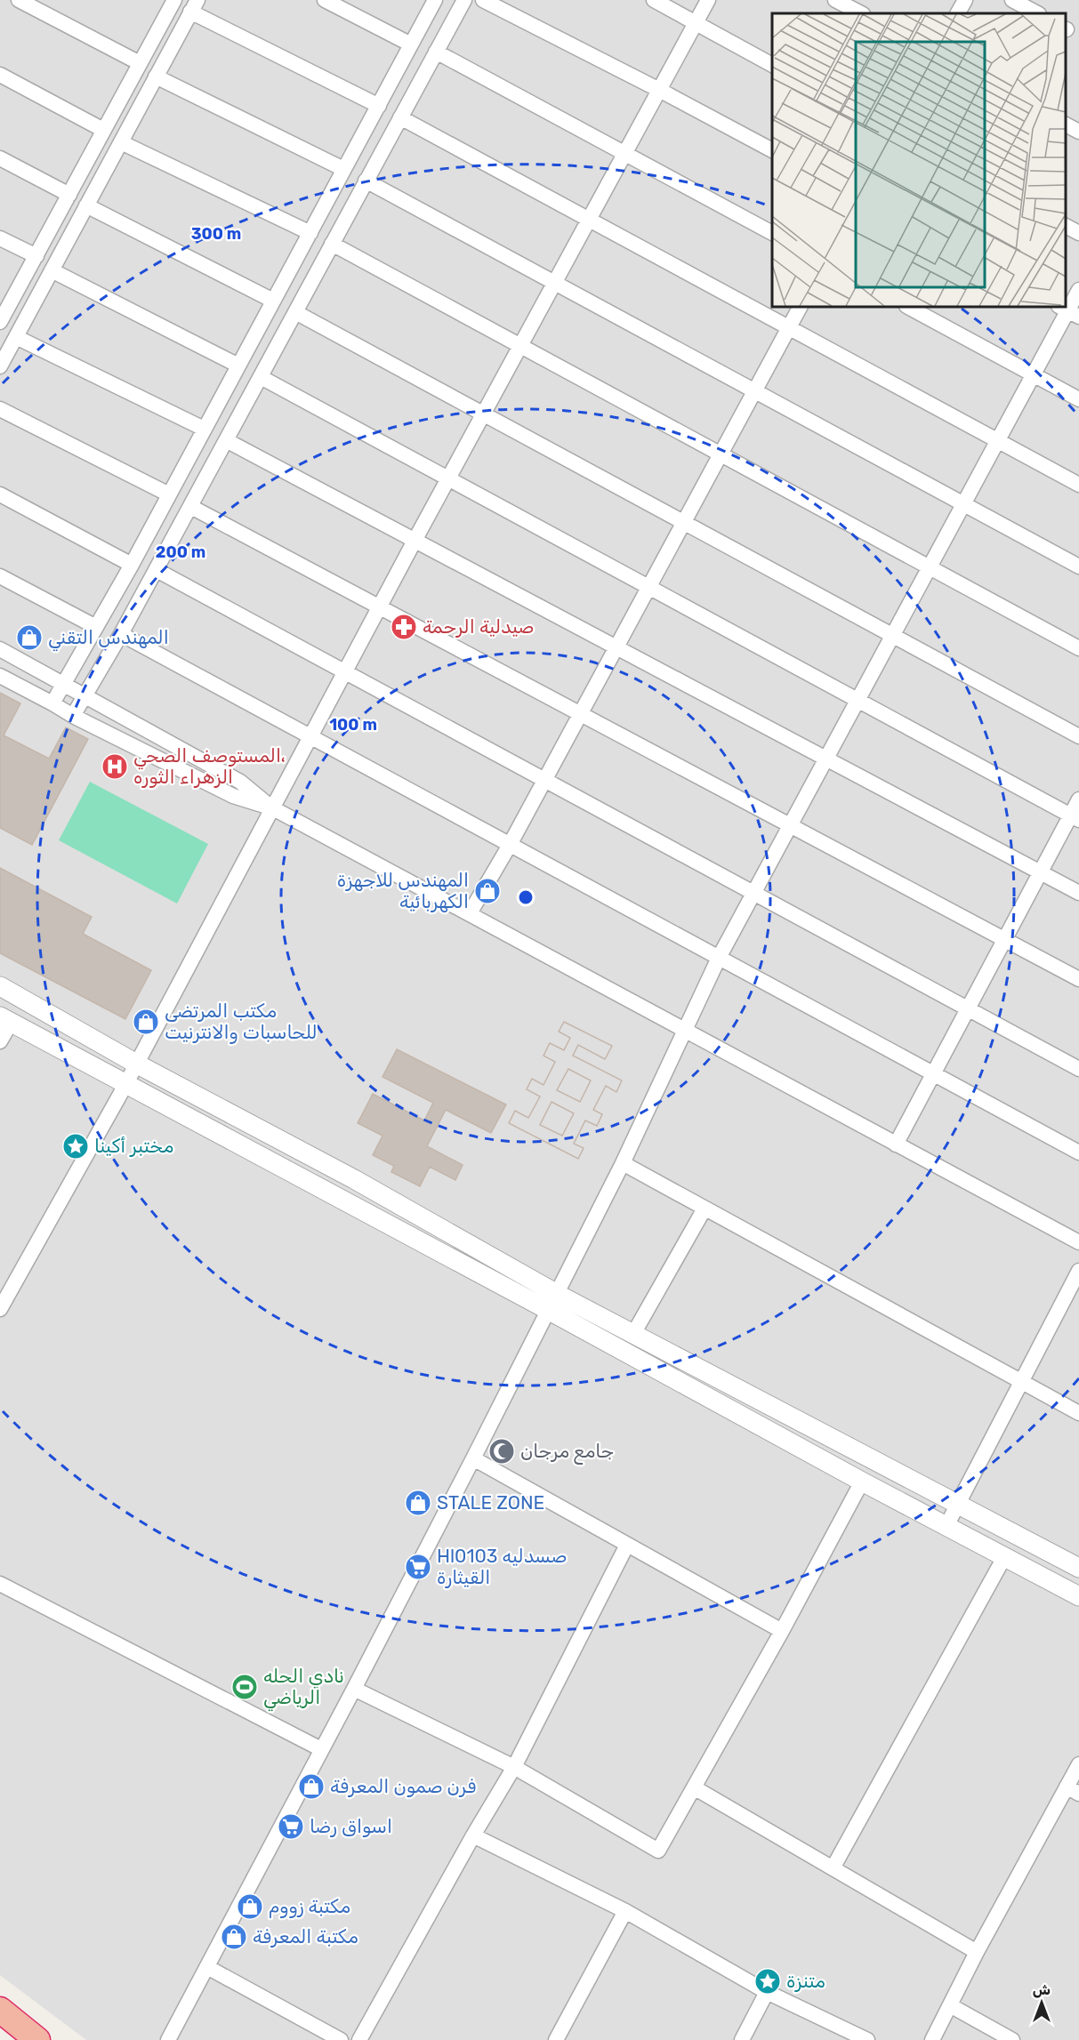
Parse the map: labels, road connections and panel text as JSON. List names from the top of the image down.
{
  "places": {
    "pharmacy": ["صيدلية الرحمة"],
    "shop": [
      "المهندس التقني",
      "المهندس للاجهزة الكهربائية",
      "مكتب المرتضى للحاسبات والانترنيت",
      "STALE ZONE",
      "فرن صمون المعرفة",
      "مكتبة زووم",
      "مكتبة المعرفة"
    ],
    "hospital": ["المستوصف الصحي، الزهراء الثوره"],
    "place": ["مختبر أكينا", "متنزة"],
    "mosque": ["جامع مرجان"],
    "supermarket": ["Hl0103 صسدليه القيثارة", "اسواق رضا"],
    "sports": ["نادي الحله الرياضي"]
  },
  "north": "top",
  "rings": ["300 m", "200 m", "100 m"]
}
